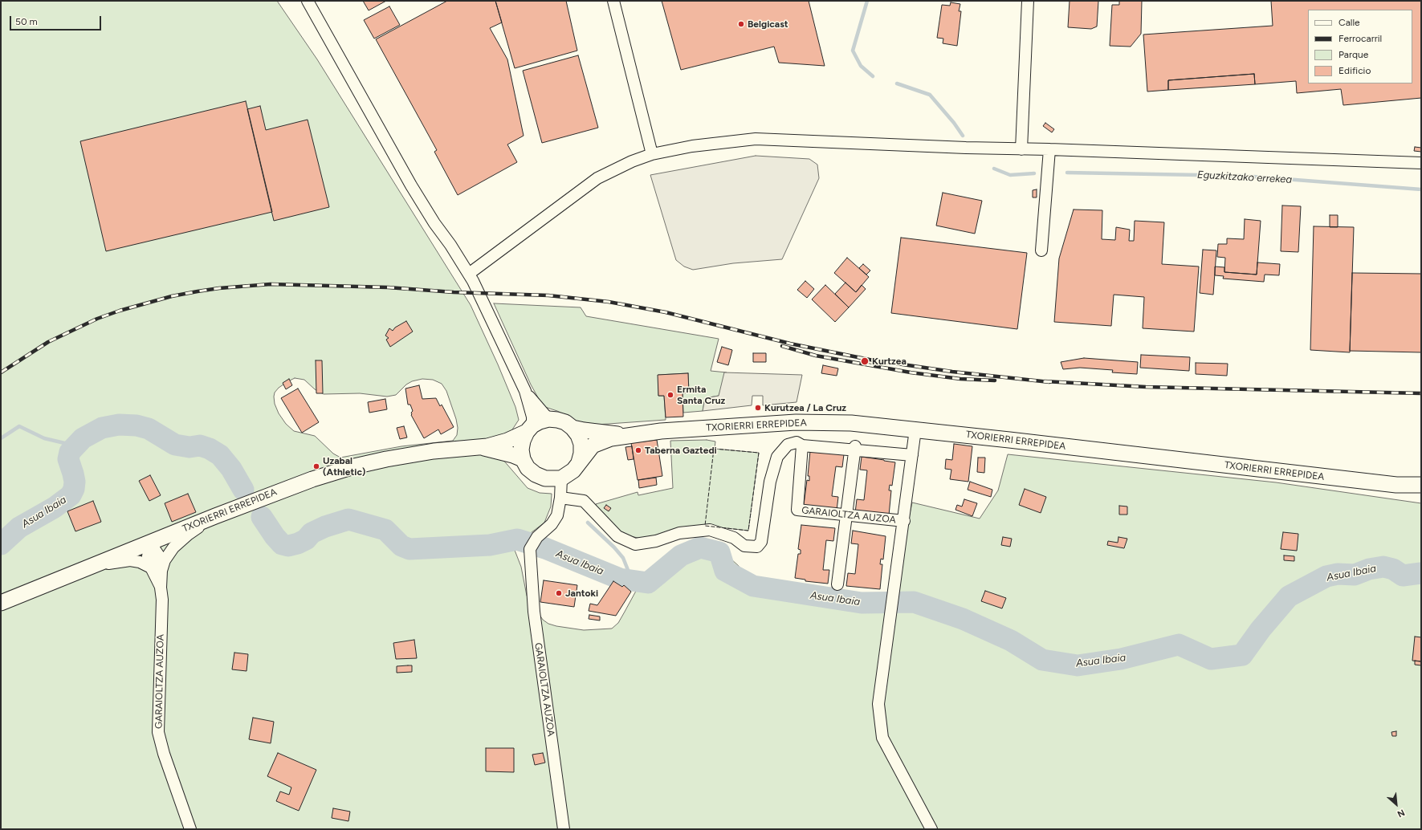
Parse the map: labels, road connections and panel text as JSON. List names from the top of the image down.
{
  "streets": {
    "street": ["TXORIERRI ERREPIDEA", "GARAIOLTZA AUZOA"]
  },
  "crossings": [
    ["TXORIERRI ERREPIDEA", "GARAIOLTZA AUZOA"]
  ],
  "water": ["Eguzkitzako errekea", "Asua Ibaia"],
  "places": [
    "Belgicast",
    "Kurtzea",
    "Ermita Santa Cruz",
    "Kurutzea / La Cruz",
    "Taberna Gaztedi",
    "Uzabal (Athletic)",
    "Jantoki"
  ],
  "legend": [
    "Calle",
    "Ferrocarril",
    "Parque",
    "Edificio"
  ],
  "scale_bar": "50 m",
  "north": "bottom right"
}
